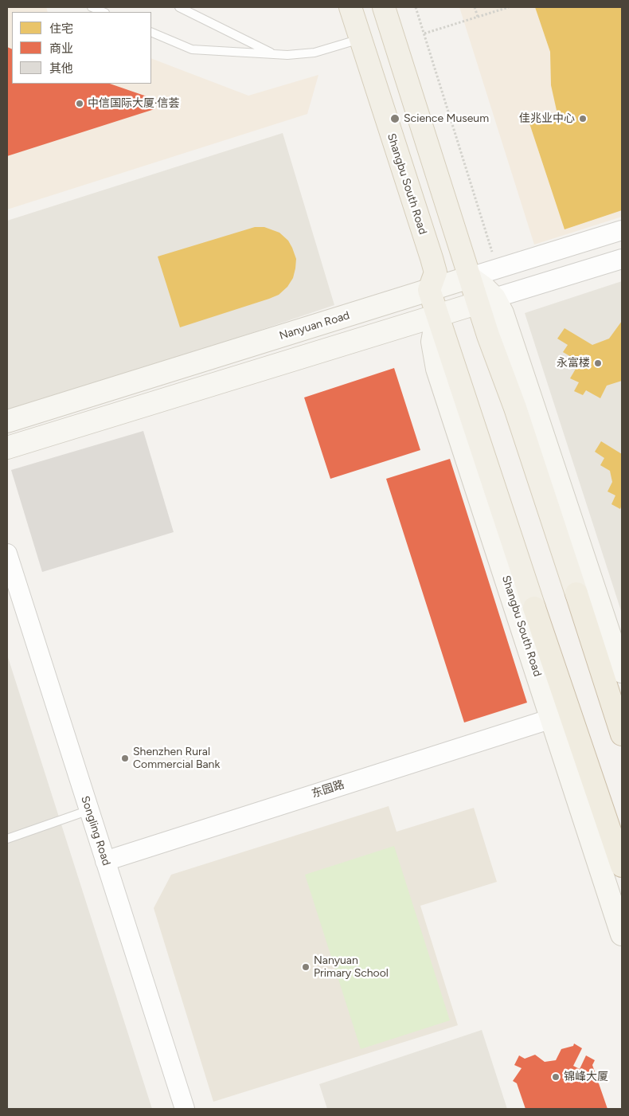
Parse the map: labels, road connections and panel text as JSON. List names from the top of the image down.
{
  "streets": {
    "main road": ["Shangbu South Road", "Nanyuan Road"],
    "street": ["东园路", "Songling Road"]
  },
  "crossings": [
    ["Shangbu South Road", "Nanyuan Road"],
    ["Shangbu South Road", "东园路"],
    ["东园路", "Songling Road"]
  ],
  "places": [
    "中信国际大厦·信荟",
    "Science Museum",
    "佳兆业中心",
    "永富楼",
    "Shenzhen Rural Commercial Bank",
    "Nanyuan Primary School",
    "锦峰大厦"
  ],
  "legend": ["住宅", "商业", "其他"]
}
